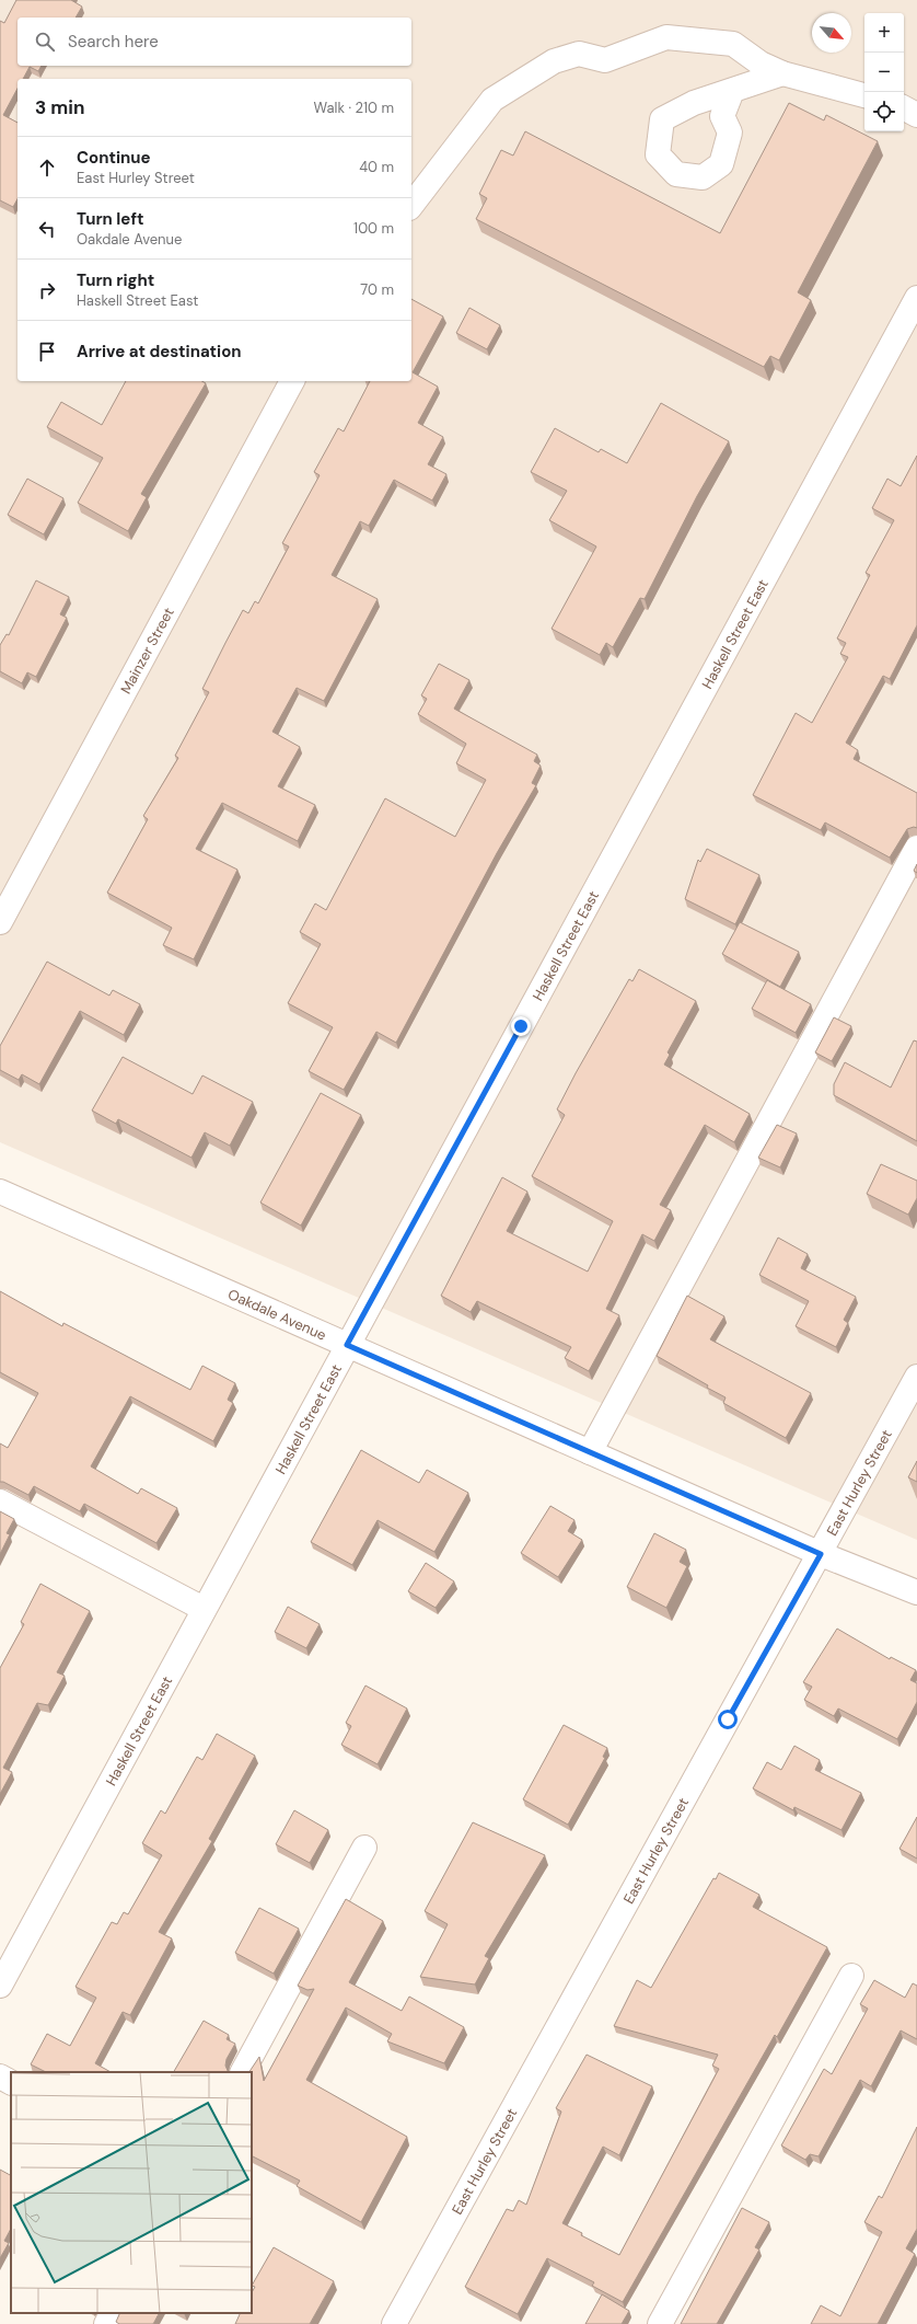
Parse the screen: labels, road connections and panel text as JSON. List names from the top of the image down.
{
  "streets": {
    "street": [
      "Haskell Street East",
      "Mainzer Street",
      "Oakdale Avenue",
      "East Hurley Street"
    ]
  },
  "crossings": [
    ["Haskell Street East", "Oakdale Avenue"],
    ["Oakdale Avenue", "East Hurley Street"]
  ],
  "north": "bottom right",
  "page": {
    "map_buttons": ["+", "−"],
    "search": "Search here",
    "heading": ["3 min", "Walk · 210 m"],
    "list": [
      ["Continue", "East Hurley Street", "40 m"],
      ["Turn left", "Oakdale Avenue", "100 m"],
      ["Turn right", "Haskell Street East", "70 m"],
      "Arrive at destination"
    ]
  }
}
